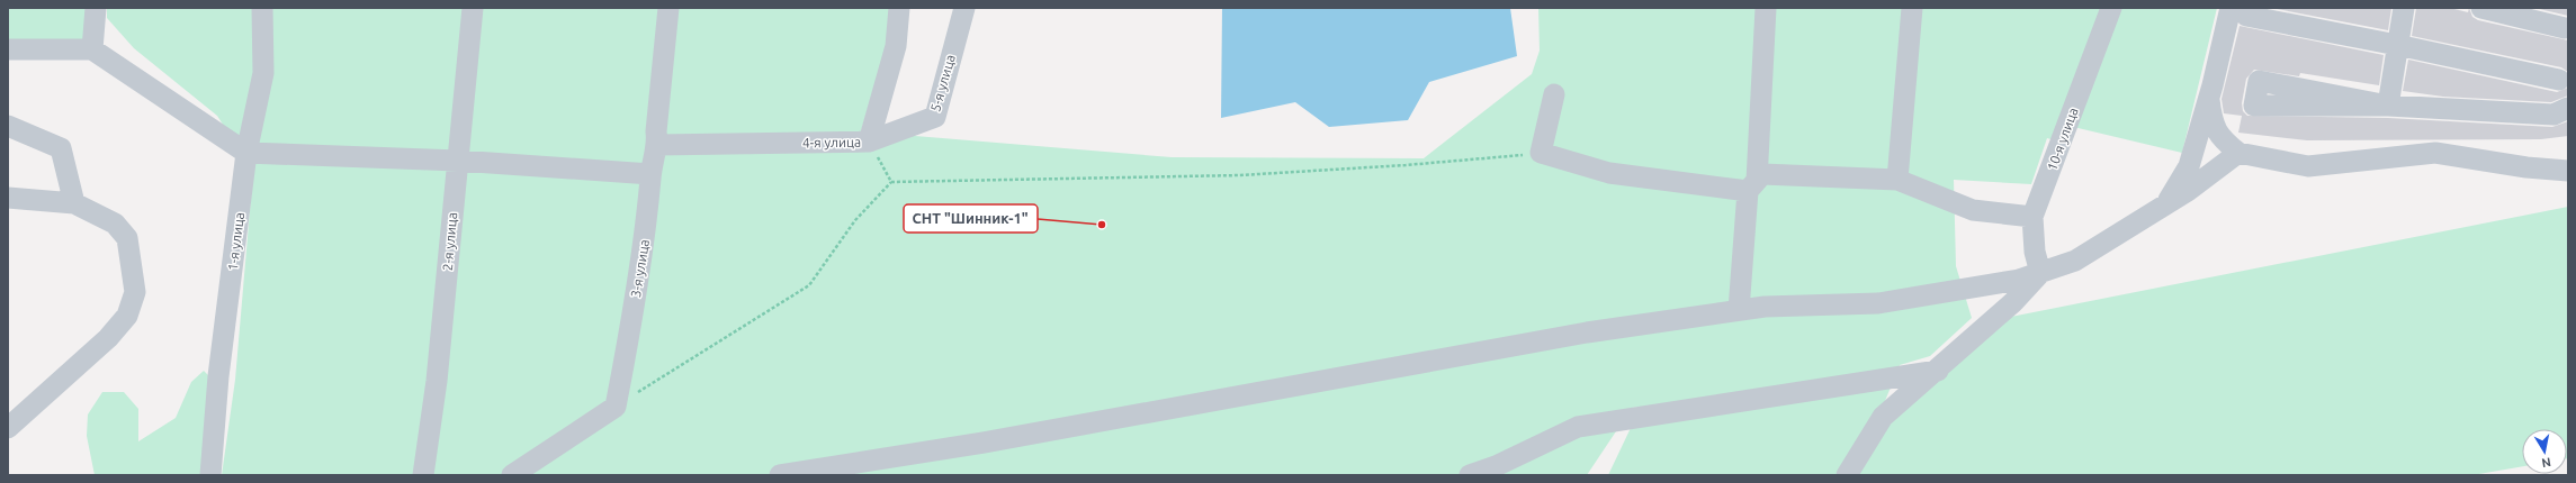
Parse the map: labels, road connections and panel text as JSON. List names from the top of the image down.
{
  "streets": {
    "lane": [
      "5-я улица",
      "10-я улица",
      "4-я улица",
      "1-я улица",
      "2-я улица",
      "3-я улица"
    ]
  },
  "crossings": [
    ["5-я улица", "4-я улица"],
    ["4-я улица", "3-я улица"]
  ],
  "places": ["СНТ \"Шинник-1\""],
  "north": "bottom"
}
